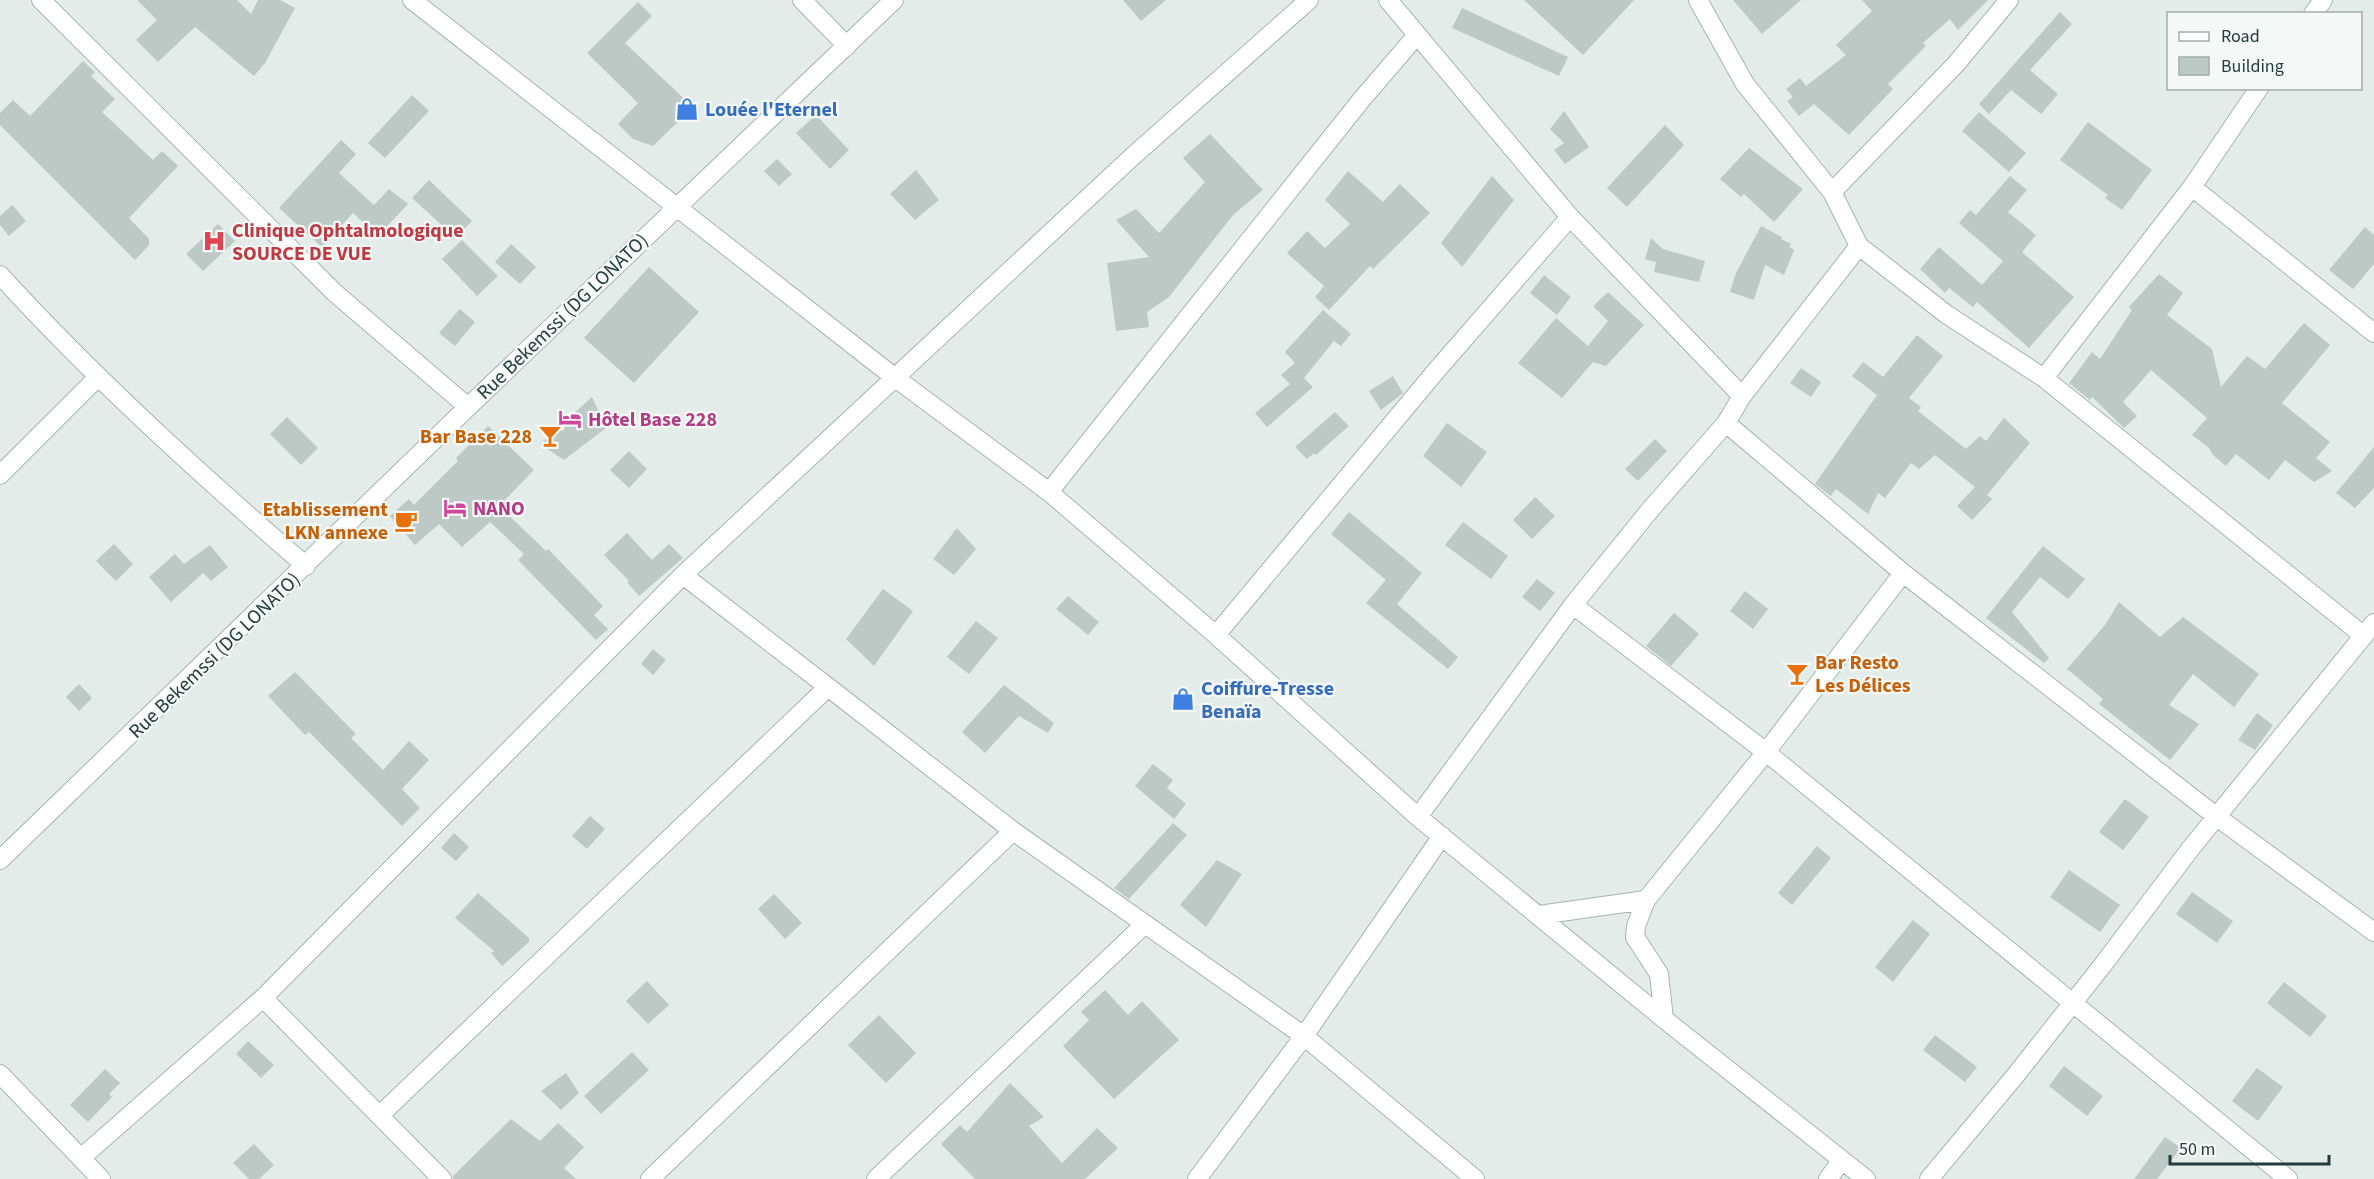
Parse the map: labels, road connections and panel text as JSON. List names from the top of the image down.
{
  "streets": {
    "street": ["Rue Bekemssi (DG LONATO)"]
  },
  "places": {
    "shop": ["Louée l'Eternel", "Coiffure-Tresse Benaïa"],
    "hospital": ["Clinique Ophtalmologique SOURCE DE VUE"],
    "hotel": ["Hôtel Base 228", "NANO"],
    "bar": ["Bar Base 228", "Bar Resto Les Délices"],
    "cafe": ["Etablissement LKN annexe"]
  },
  "legend": ["Road", "Building"],
  "scale_bar": "50 m"
}
